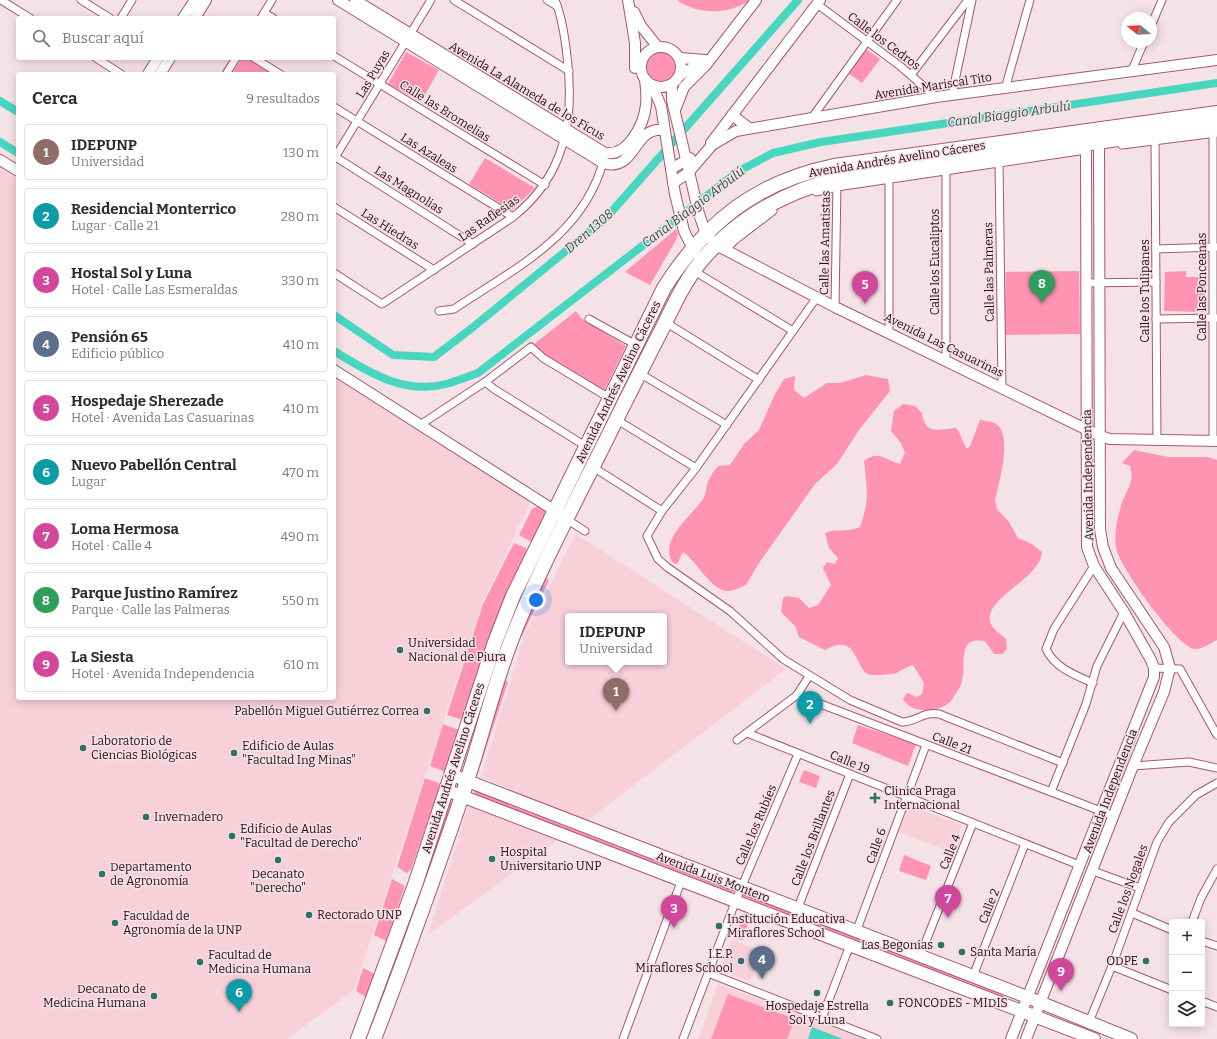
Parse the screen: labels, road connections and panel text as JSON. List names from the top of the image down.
{
  "streets": {
    "highway": ["Avenida Andrés Avelino Cáceres"],
    "main road": ["Avenida Luis Montero"],
    "street": [
      "Calle los Cedros",
      "Las Puyas",
      "Avenida Mariscal Tito",
      "Avenida La Alameda de los Ficus",
      "Calle las Bromelias",
      "Las Azaleas",
      "Las Magnolias",
      "Las Raflesias",
      "Las Hiedras",
      "Calle las Amatistas",
      "Calle los Eucaliptos",
      "Calle las Palmeras",
      "Calle las Ponceanas",
      "Calle los Tulipanes",
      "Avenida Las Casuarinas",
      "Avenida Independencia",
      "Calle 21",
      "Calle 19",
      "Calle los Rubíes",
      "Calle los Brillantes",
      "Calle 6",
      "Calle 4",
      "Calle los Nogales",
      "Calle 2"
    ]
  },
  "crossings": [
    ["Calle los Cedros", "Avenida Mariscal Tito"],
    ["Las Puyas", "Avenida La Alameda de los Ficus"],
    ["Las Puyas", "Calle las Bromelias"],
    ["Las Puyas", "Las Azaleas"],
    ["Avenida Mariscal Tito", "Avenida Las Casuarinas"],
    ["Avenida La Alameda de los Ficus", "Las Raflesias"],
    ["Avenida La Alameda de los Ficus", "Avenida Las Casuarinas"],
    ["Calle las Bromelias", "Las Raflesias"],
    ["Las Azaleas", "Las Raflesias"],
    ["Avenida Andrés Avelino Cáceres", "Calle las Amatistas"],
    ["Avenida Andrés Avelino Cáceres", "Calle los Eucaliptos"],
    ["Avenida Andrés Avelino Cáceres", "Calle las Palmeras"],
    ["Avenida Andrés Avelino Cáceres", "Calle las Ponceanas"],
    ["Avenida Andrés Avelino Cáceres", "Calle los Tulipanes"],
    ["Avenida Andrés Avelino Cáceres", "Avenida Las Casuarinas"],
    ["Avenida Andrés Avelino Cáceres", "Avenida Independencia"],
    ["Avenida Andrés Avelino Cáceres", "Avenida Luis Montero"],
    ["Las Magnolias", "Las Raflesias"],
    ["Las Raflesias", "Las Hiedras"],
    ["Calle las Amatistas", "Avenida Las Casuarinas"],
    ["Calle los Eucaliptos", "Avenida Las Casuarinas"],
    ["Calle las Palmeras", "Avenida Las Casuarinas"],
    ["Calle las Ponceanas", "Avenida Las Casuarinas"],
    ["Calle los Tulipanes", "Avenida Las Casuarinas"],
    ["Avenida Las Casuarinas", "Avenida Independencia"],
    ["Avenida Independencia", "Calle 21"],
    ["Avenida Independencia", "Calle 19"],
    ["Avenida Independencia", "Avenida Luis Montero"],
    ["Calle 21", "Calle 6"],
    ["Calle 19", "Calle los Rubíes"],
    ["Calle 19", "Calle los Brillantes"],
    ["Calle 19", "Calle 6"],
    ["Calle 19", "Calle 4"],
    ["Calle 19", "Calle 2"],
    ["Calle los Rubíes", "Avenida Luis Montero"],
    ["Calle los Brillantes", "Avenida Luis Montero"],
    ["Calle 6", "Avenida Luis Montero"],
    ["Calle 4", "Avenida Luis Montero"],
    ["Avenida Luis Montero", "Calle los Nogales"],
    ["Avenida Luis Montero", "Calle 2"]
  ],
  "water": ["Canal Biaggio Arbulú", "Dren 1308"],
  "places": {
    "other": [
      "Universidad Nacional de Piura",
      "Pabellón Miguel Gutiérrez Correa",
      "Laboratorio de Ciencias Biológicas",
      "Edificio de Aulas \"Facultad Ing Minas\"",
      "Invernadero",
      "Edificio de Aulas \"Facultad de Derecho\"",
      "Hospital Universitario UNP",
      "Decanato \"Derecho\"",
      "Departamento de Agronomía",
      "Rectorado UNP",
      "Faculdad de Agronomía de la UNP",
      "Institución Educativa Miraflores School",
      "Las Begonias",
      "Santa María",
      "I.E.P. Miraflores School",
      "ODPE",
      "Facultad de Medicina Humana",
      "Hospedaje Estrella Sol y Luna",
      "Decanato de Medicina Humana",
      "FONCODES - MIDIS"
    ],
    "health": ["Clinica Praga Internacional"]
  },
  "north": "left",
  "page": {
    "search": "Buscar aquí",
    "heading": ["Cerca", "9 resultados"],
    "list": [
      {
        "mark": "1",
        "name": "IDEPUNP",
        "note": "Universidad",
        "value": "130 m"
      },
      {
        "mark": "2",
        "name": "Residencial Monterrico",
        "note": "Lugar · Calle 21",
        "value": "280 m"
      },
      {
        "mark": "3",
        "name": "Hostal Sol y Luna",
        "note": "Hotel · Calle Las Esmeraldas",
        "value": "330 m"
      },
      {
        "mark": "4",
        "name": "Pensión 65",
        "note": "Edificio público",
        "value": "410 m"
      },
      {
        "mark": "5",
        "name": "Hospedaje Sherezade",
        "note": "Hotel · Avenida Las Casuarinas",
        "value": "410 m"
      },
      {
        "mark": "6",
        "name": "Nuevo Pabellón Central",
        "note": "Lugar",
        "value": "470 m"
      },
      {
        "mark": "7",
        "name": "Loma Hermosa",
        "note": "Hotel · Calle 4",
        "value": "490 m"
      },
      {
        "mark": "8",
        "name": "Parque Justino Ramírez",
        "note": "Parque · Calle las Palmeras",
        "value": "550 m"
      },
      {
        "mark": "9",
        "name": "La Siesta",
        "note": "Hotel · Avenida Independencia",
        "value": "610 m"
      }
    ],
    "pins": [
      "8",
      "5",
      "1",
      "2",
      "7",
      "3",
      "4",
      "9",
      "6"
    ],
    "popup": ["IDEPUNP", "Universidad"],
    "map_buttons": ["+", "−"]
  }
}
